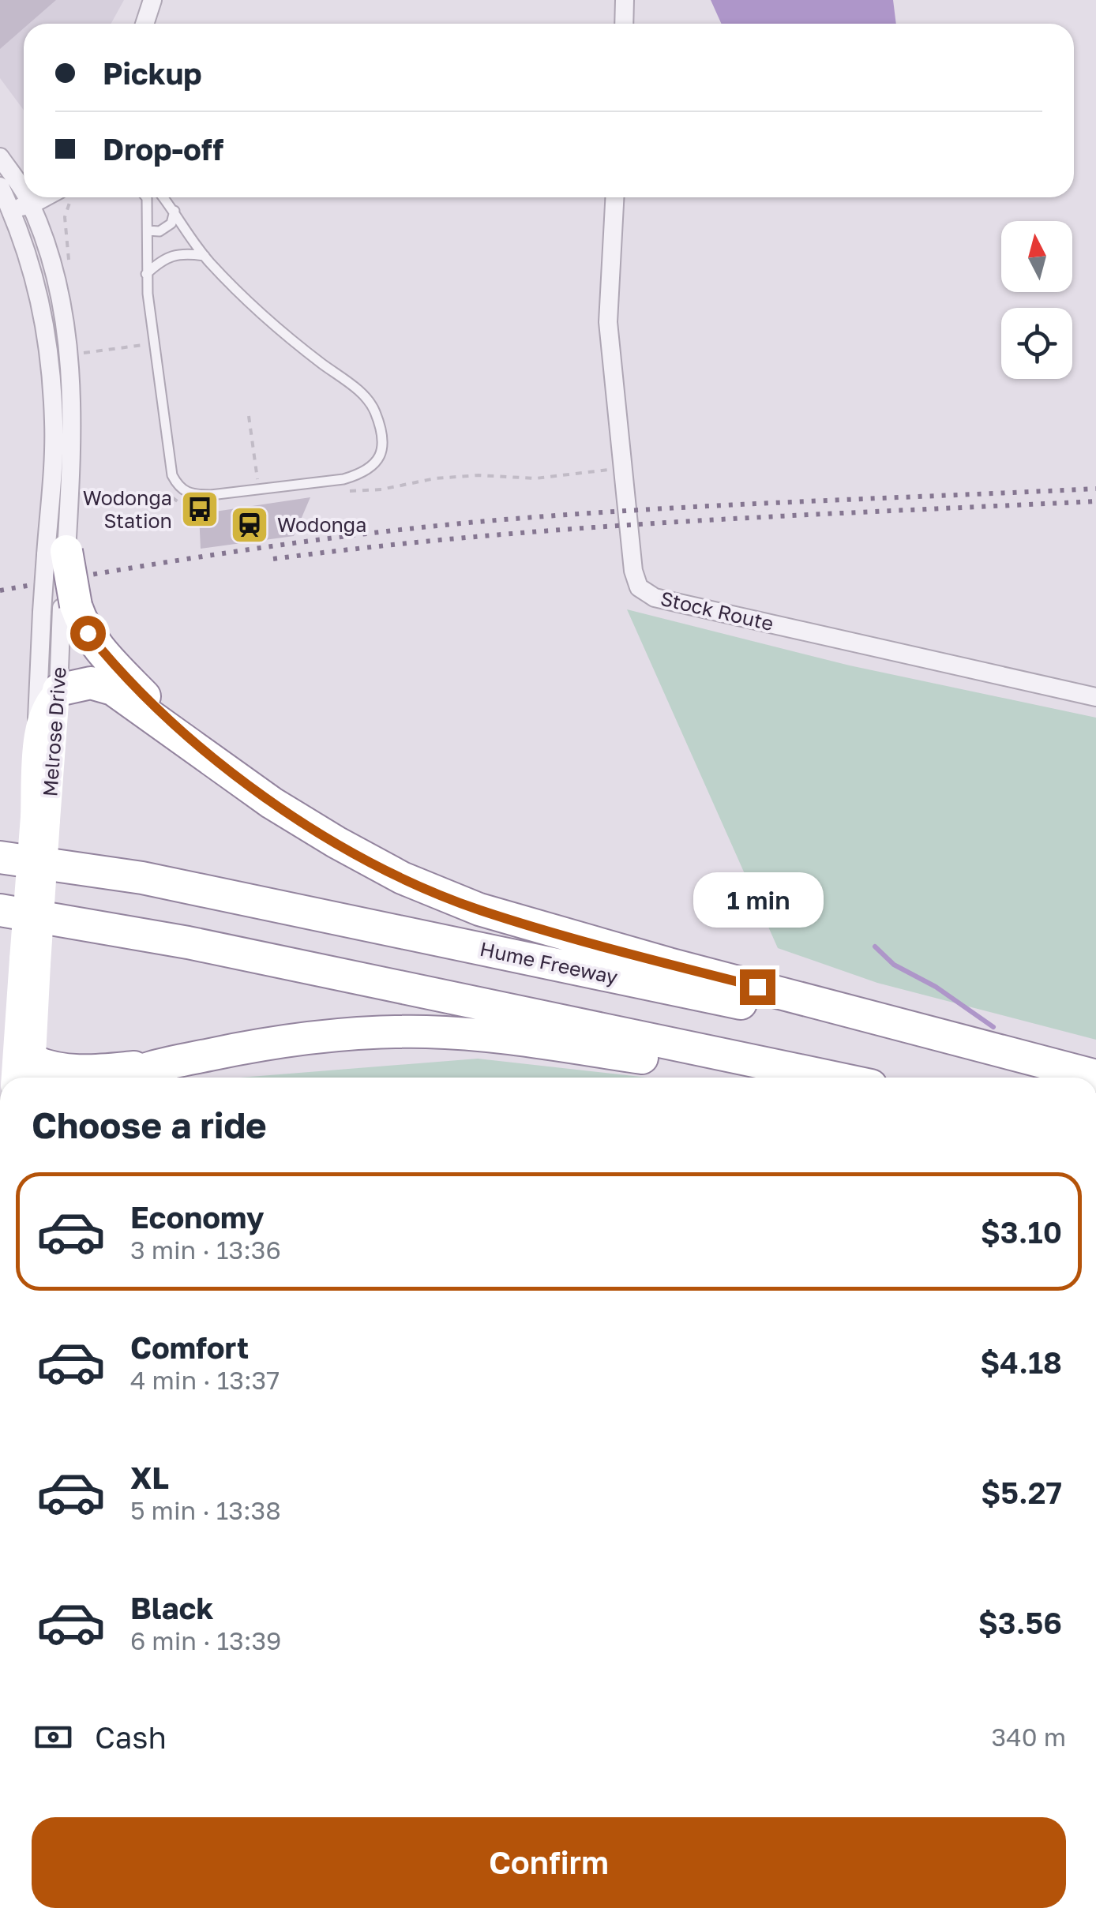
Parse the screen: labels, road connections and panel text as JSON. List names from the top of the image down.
{
  "streets": {
    "highway": ["Hume Freeway"],
    "main road": ["Melrose Drive"],
    "street": ["Stock Route"]
  },
  "places": {
    "bus stop": ["Wodonga Station"],
    "station": ["Wodonga"]
  },
  "north": "top",
  "page": {
    "banner": ["Pickup", "Drop-off"],
    "bubble": "1 min",
    "heading": "Choose a ride",
    "list": [
      {
        "name": "Economy",
        "note": "3 min · 13:36",
        "value": "$3.10"
      },
      {
        "name": "Comfort",
        "note": "4 min · 13:37",
        "value": "$4.18"
      },
      {
        "name": "XL",
        "note": "5 min · 13:38",
        "value": "$5.27"
      },
      {
        "name": "Black",
        "note": "6 min · 13:39",
        "value": "$3.56"
      }
    ],
    "pay": ["Cash", "340 m"],
    "buttons": "Confirm"
  }
}
